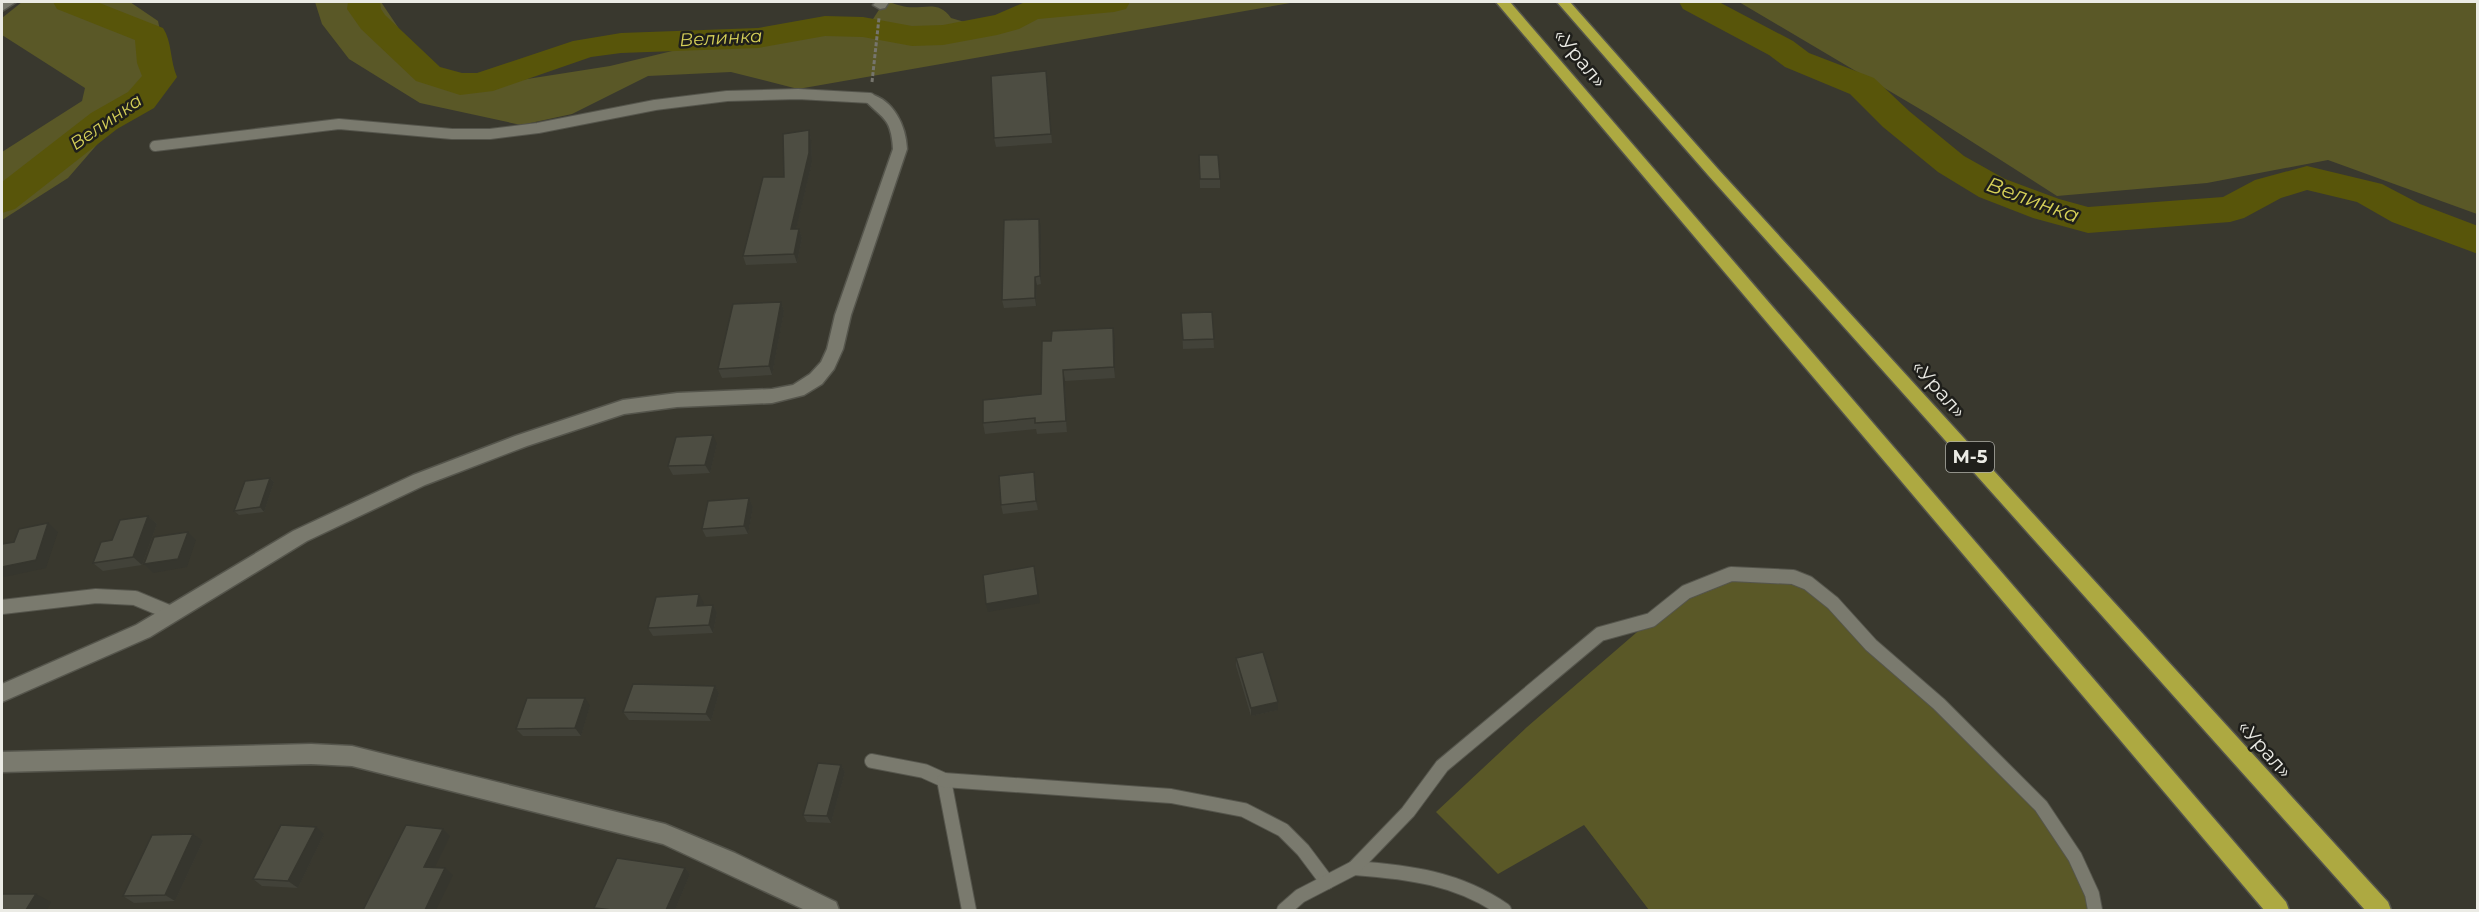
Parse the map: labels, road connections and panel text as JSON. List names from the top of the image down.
{
  "streets": {
    "highway": ["«Урал»", "М-5"]
  },
  "water": ["Велинка"]
}
